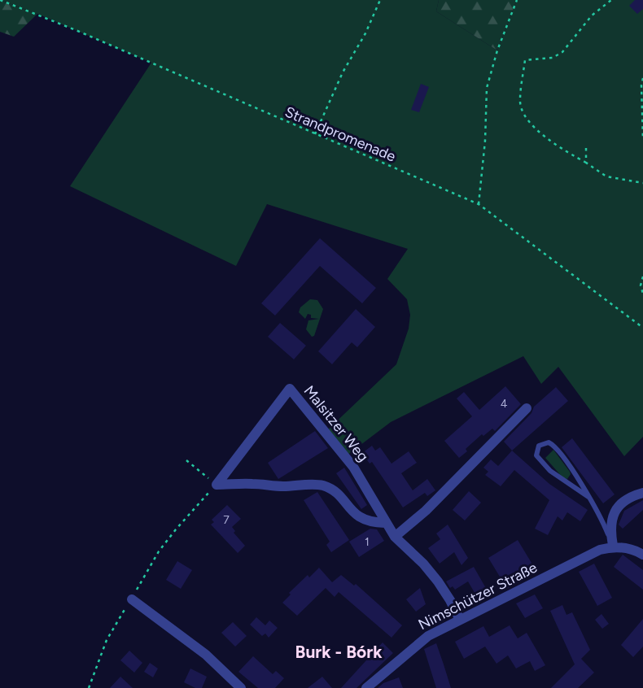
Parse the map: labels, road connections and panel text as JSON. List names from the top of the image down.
{
  "streets": {
    "street": ["Malsitzer Weg", "Nimschützer Straße"],
    "path": ["Strandpromenade"]
  },
  "crossings": [
    ["Malsitzer Weg", "Nimschützer Straße"]
  ],
  "districts": ["Burk - Bórk"],
  "house_numbers": ["4", "7", "1"]
}
